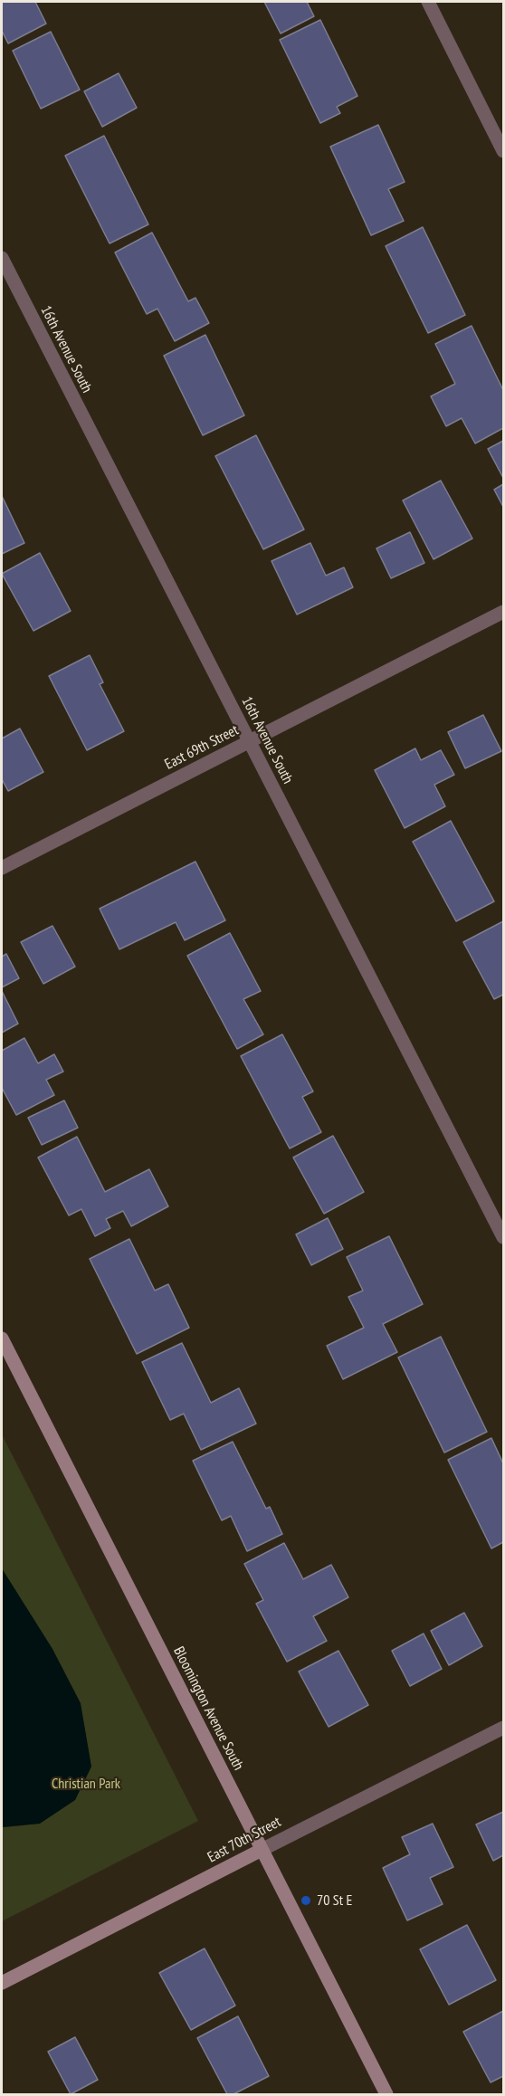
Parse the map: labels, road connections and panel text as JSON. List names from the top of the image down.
{
  "streets": {
    "street": [
      "16th Avenue South",
      "East 69th Street",
      "Bloomington Avenue South",
      "East 70th Street"
    ]
  },
  "crossings": [
    ["16th Avenue South", "East 69th Street"],
    ["Bloomington Avenue South", "East 70th Street"]
  ],
  "parks": ["Christian Park"],
  "places": ["70 St E"]
}
